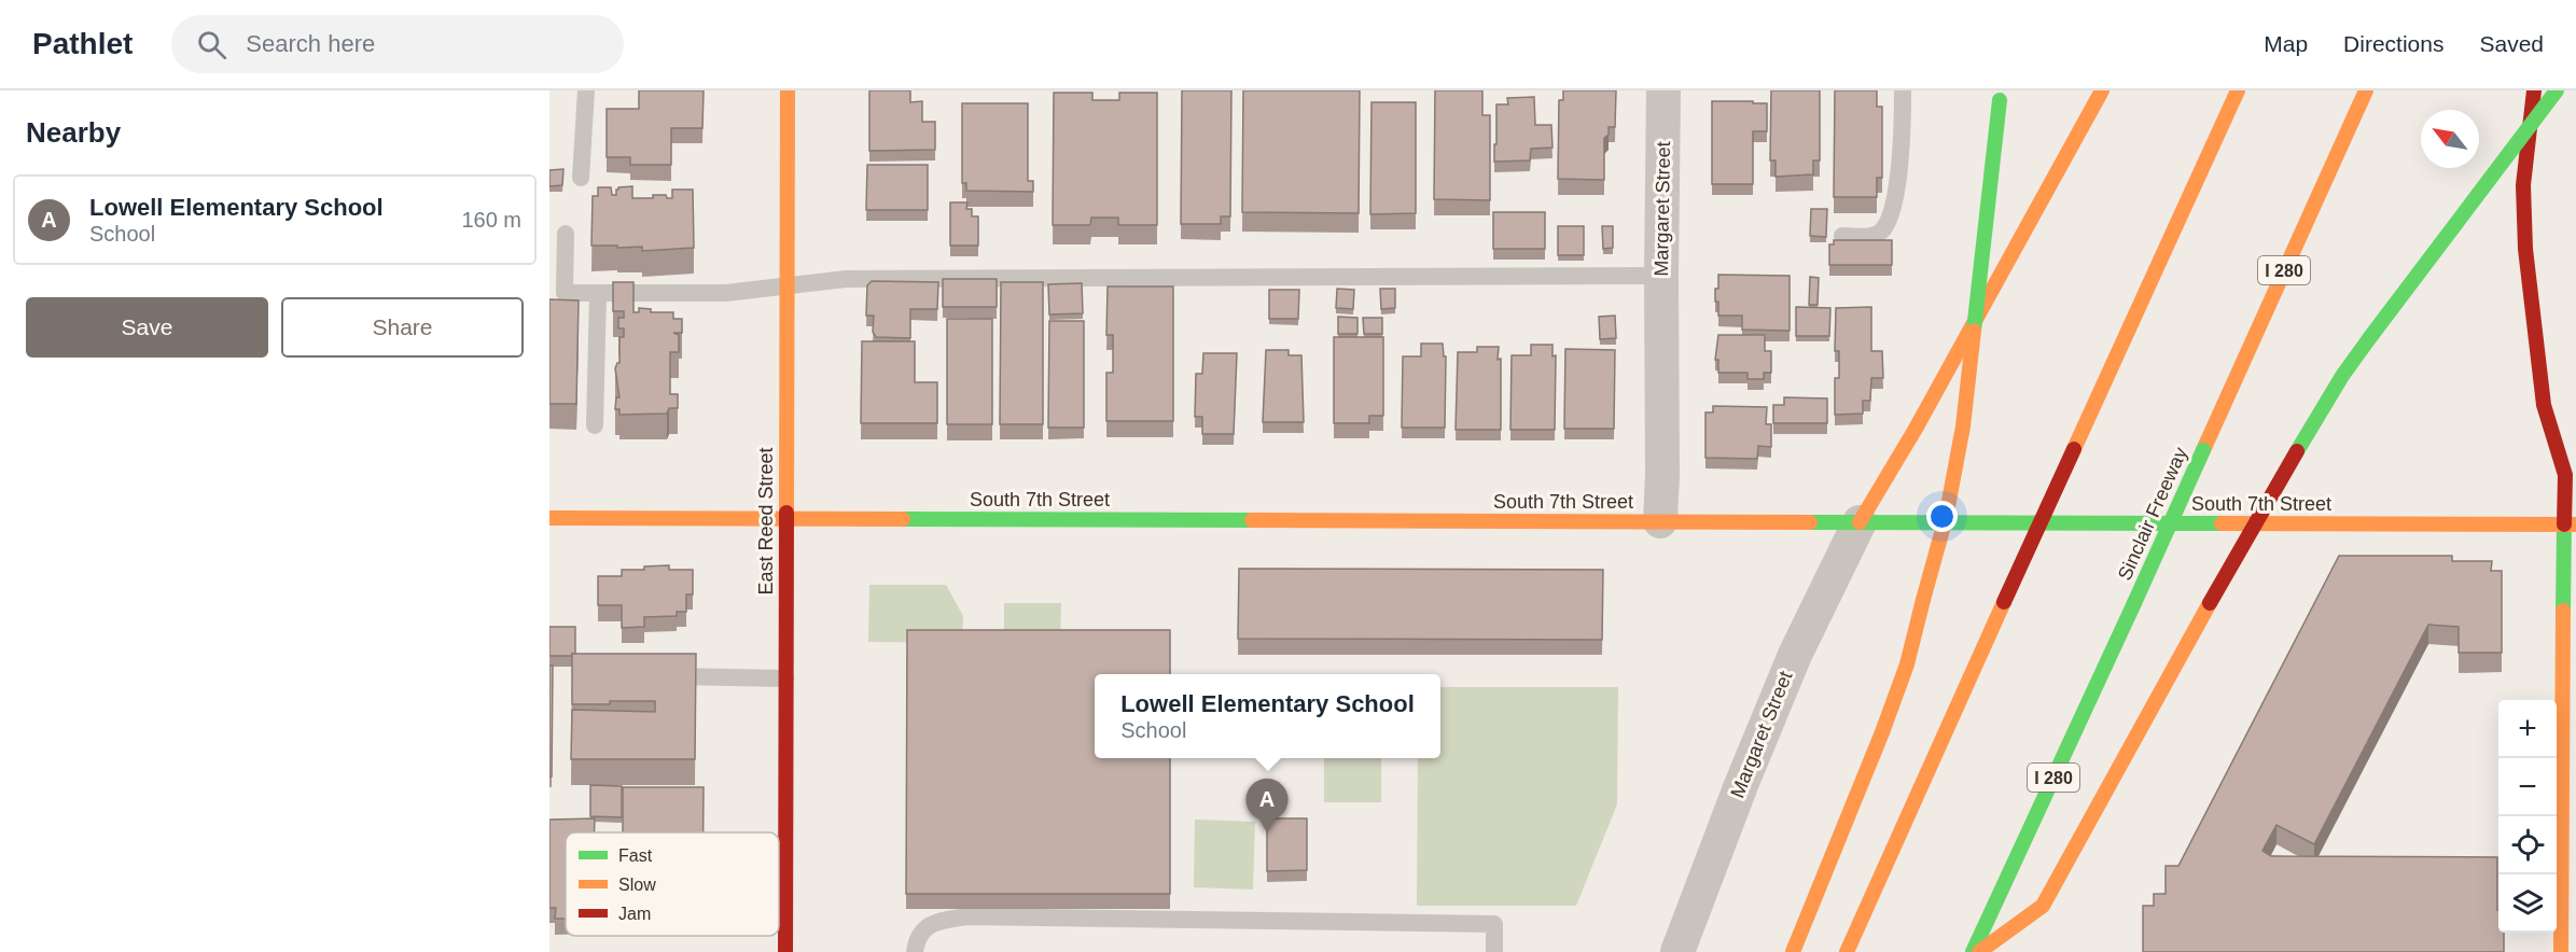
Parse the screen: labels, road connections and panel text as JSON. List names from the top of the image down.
{
  "streets": {
    "main road": [
      "I 280",
      "South 7th Street",
      "Sinclair Freeway",
      "East Reed Street"
    ],
    "street": ["Margaret Street"]
  },
  "crossings": [
    ["Margaret Street", "South 7th Street"],
    ["South 7th Street", "East Reed Street"]
  ],
  "legend": ["Fast", "Slow", "Jam"],
  "north": "top left",
  "page": {
    "header": "Pathlet",
    "search": "Search here",
    "nav": ["Map", "Directions", "Saved"],
    "heading": "Nearby",
    "list": [
      {
        "mark": "A",
        "name": "Lowell Elementary School",
        "note": "School",
        "value": "160 m"
      }
    ],
    "buttons": ["Save", "Share"],
    "popup": ["Lowell Elementary School", "School"],
    "map_buttons": ["+", "−"],
    "pins": "A"
  }
}
